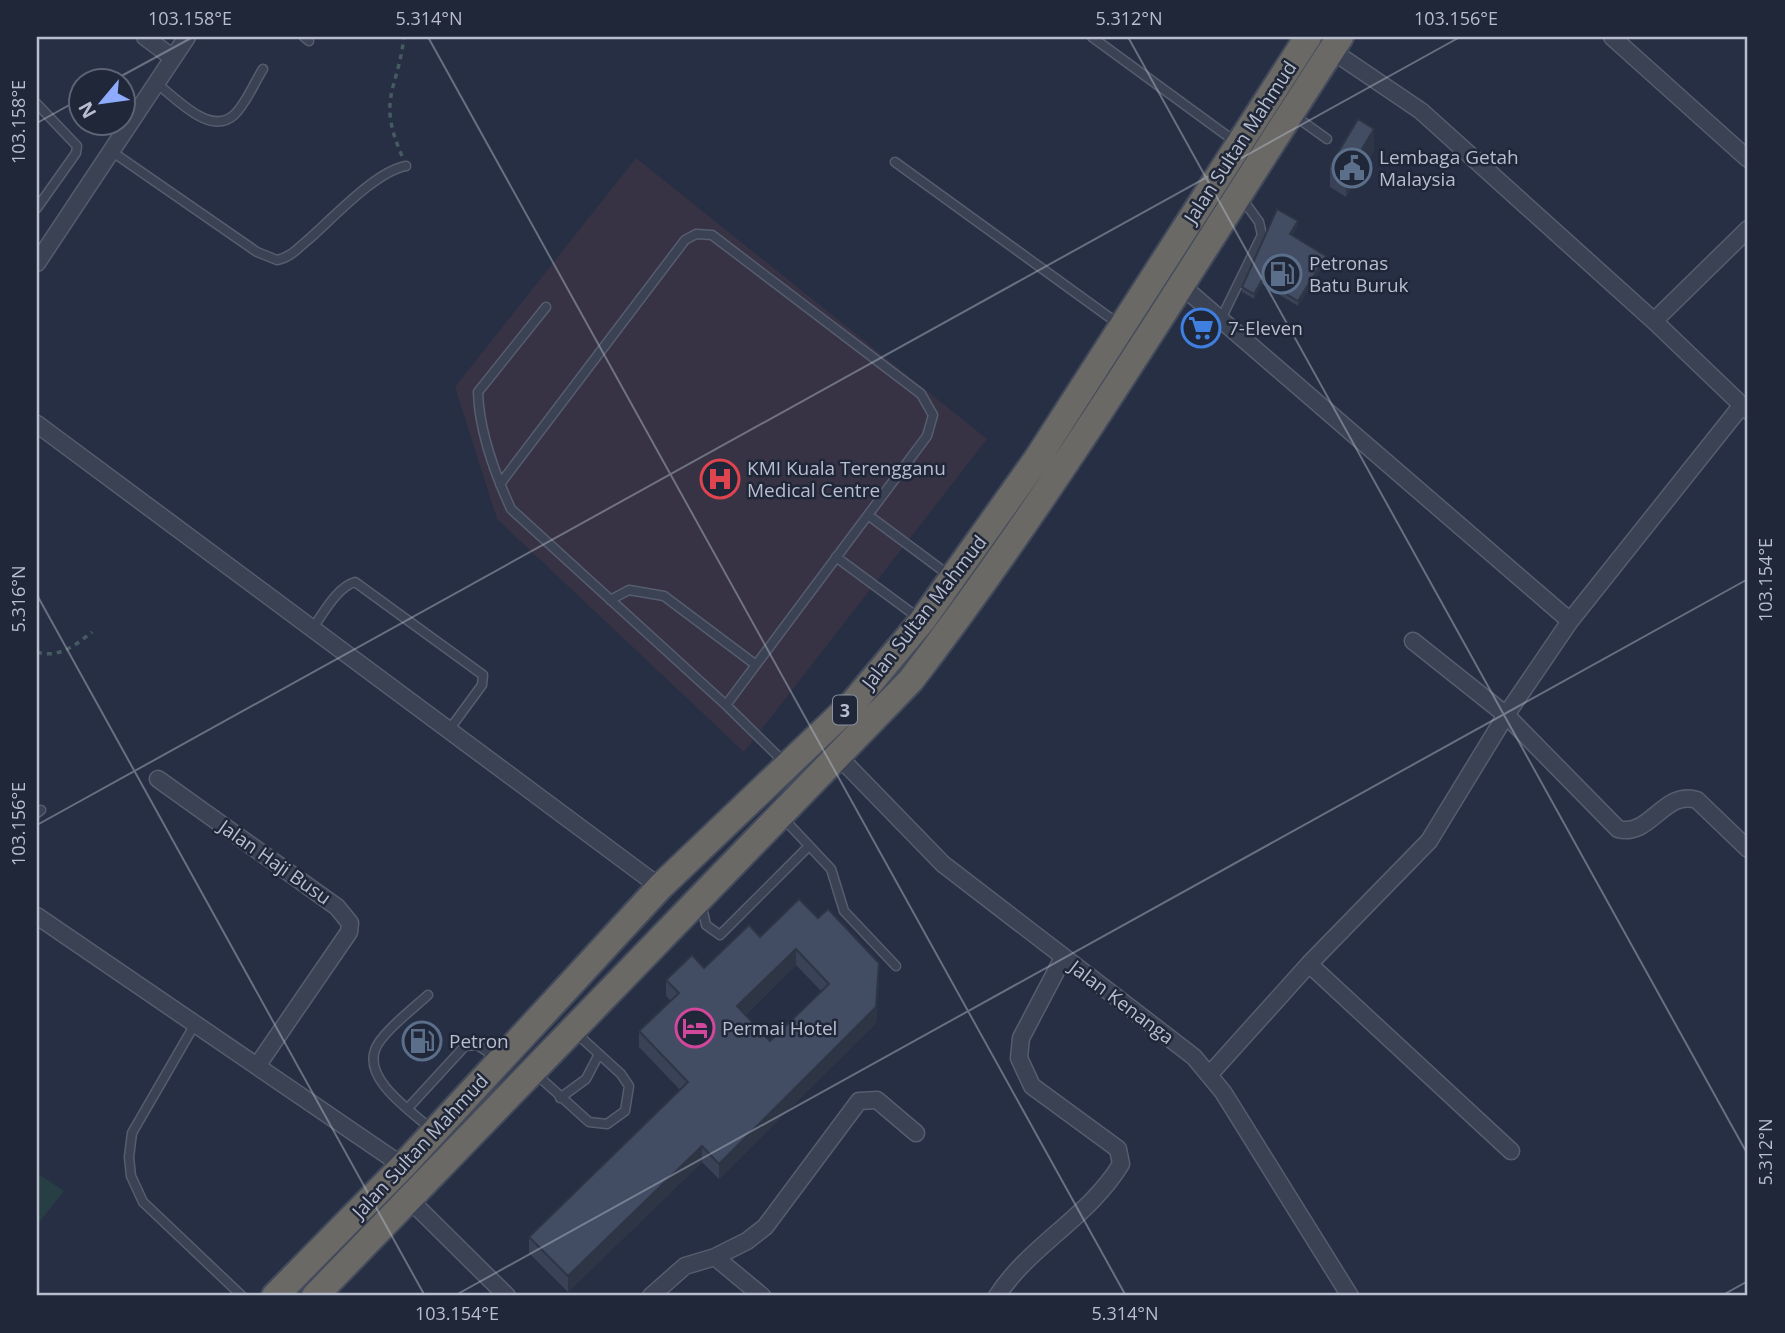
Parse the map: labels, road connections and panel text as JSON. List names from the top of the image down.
{
  "streets": {
    "highway": ["Jalan Sultan Mahmud", "3"],
    "street": ["Jalan Haji Busu", "Jalan Kenanga"]
  },
  "crossings": [
    ["Jalan Sultan Mahmud", "Jalan Kenanga"]
  ],
  "places": {
    "public building": ["Lembaga Getah Malaysia"],
    "fuel station": ["Petronas Batu Buruk", "Petron"],
    "supermarket": ["7-Eleven"],
    "hospital": ["KMI Kuala Terengganu Medical Centre"],
    "hotel": ["Permai Hotel"]
  },
  "north": "bottom left",
  "coordinates": [
    "103.158°E",
    "5.314°N",
    "5.312°N",
    "103.156°E",
    "103.154°E",
    "5.316°N"
  ]
}
